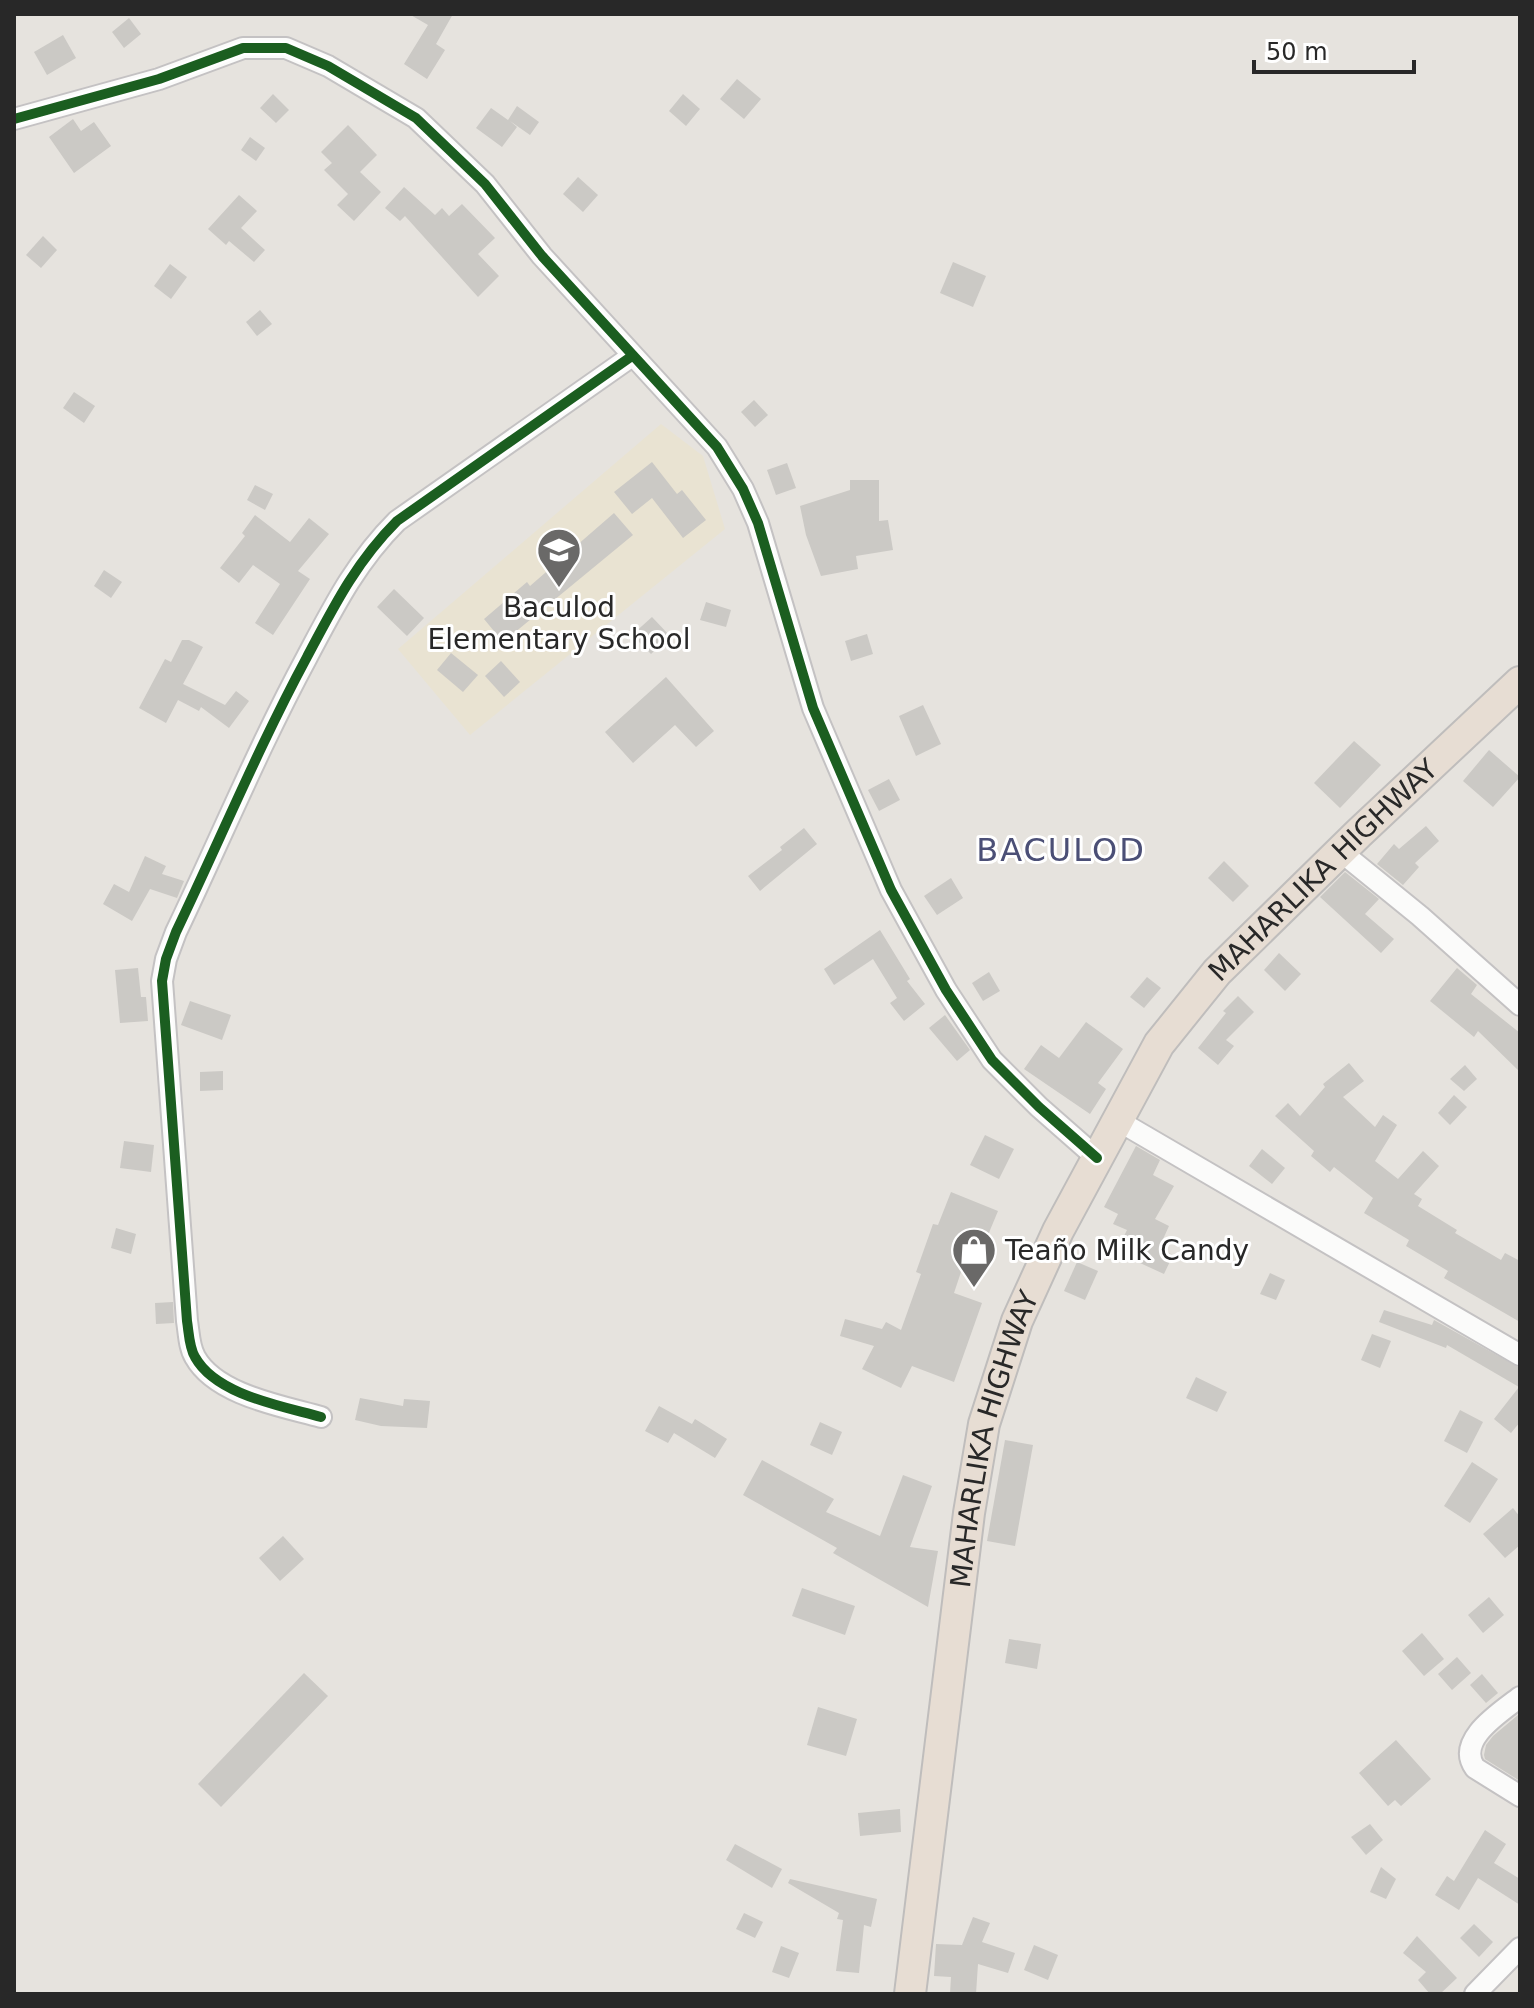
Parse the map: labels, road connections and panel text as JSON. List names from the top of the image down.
{
  "streets": {
    "highway": ["MAHARLIKA HIGHWAY"]
  },
  "districts": ["BACULOD"],
  "places": {
    "school or university": ["Baculod Elementary School"],
    "shop": ["Teaño Milk Candy"]
  },
  "scale_bar": "50 m"
}
